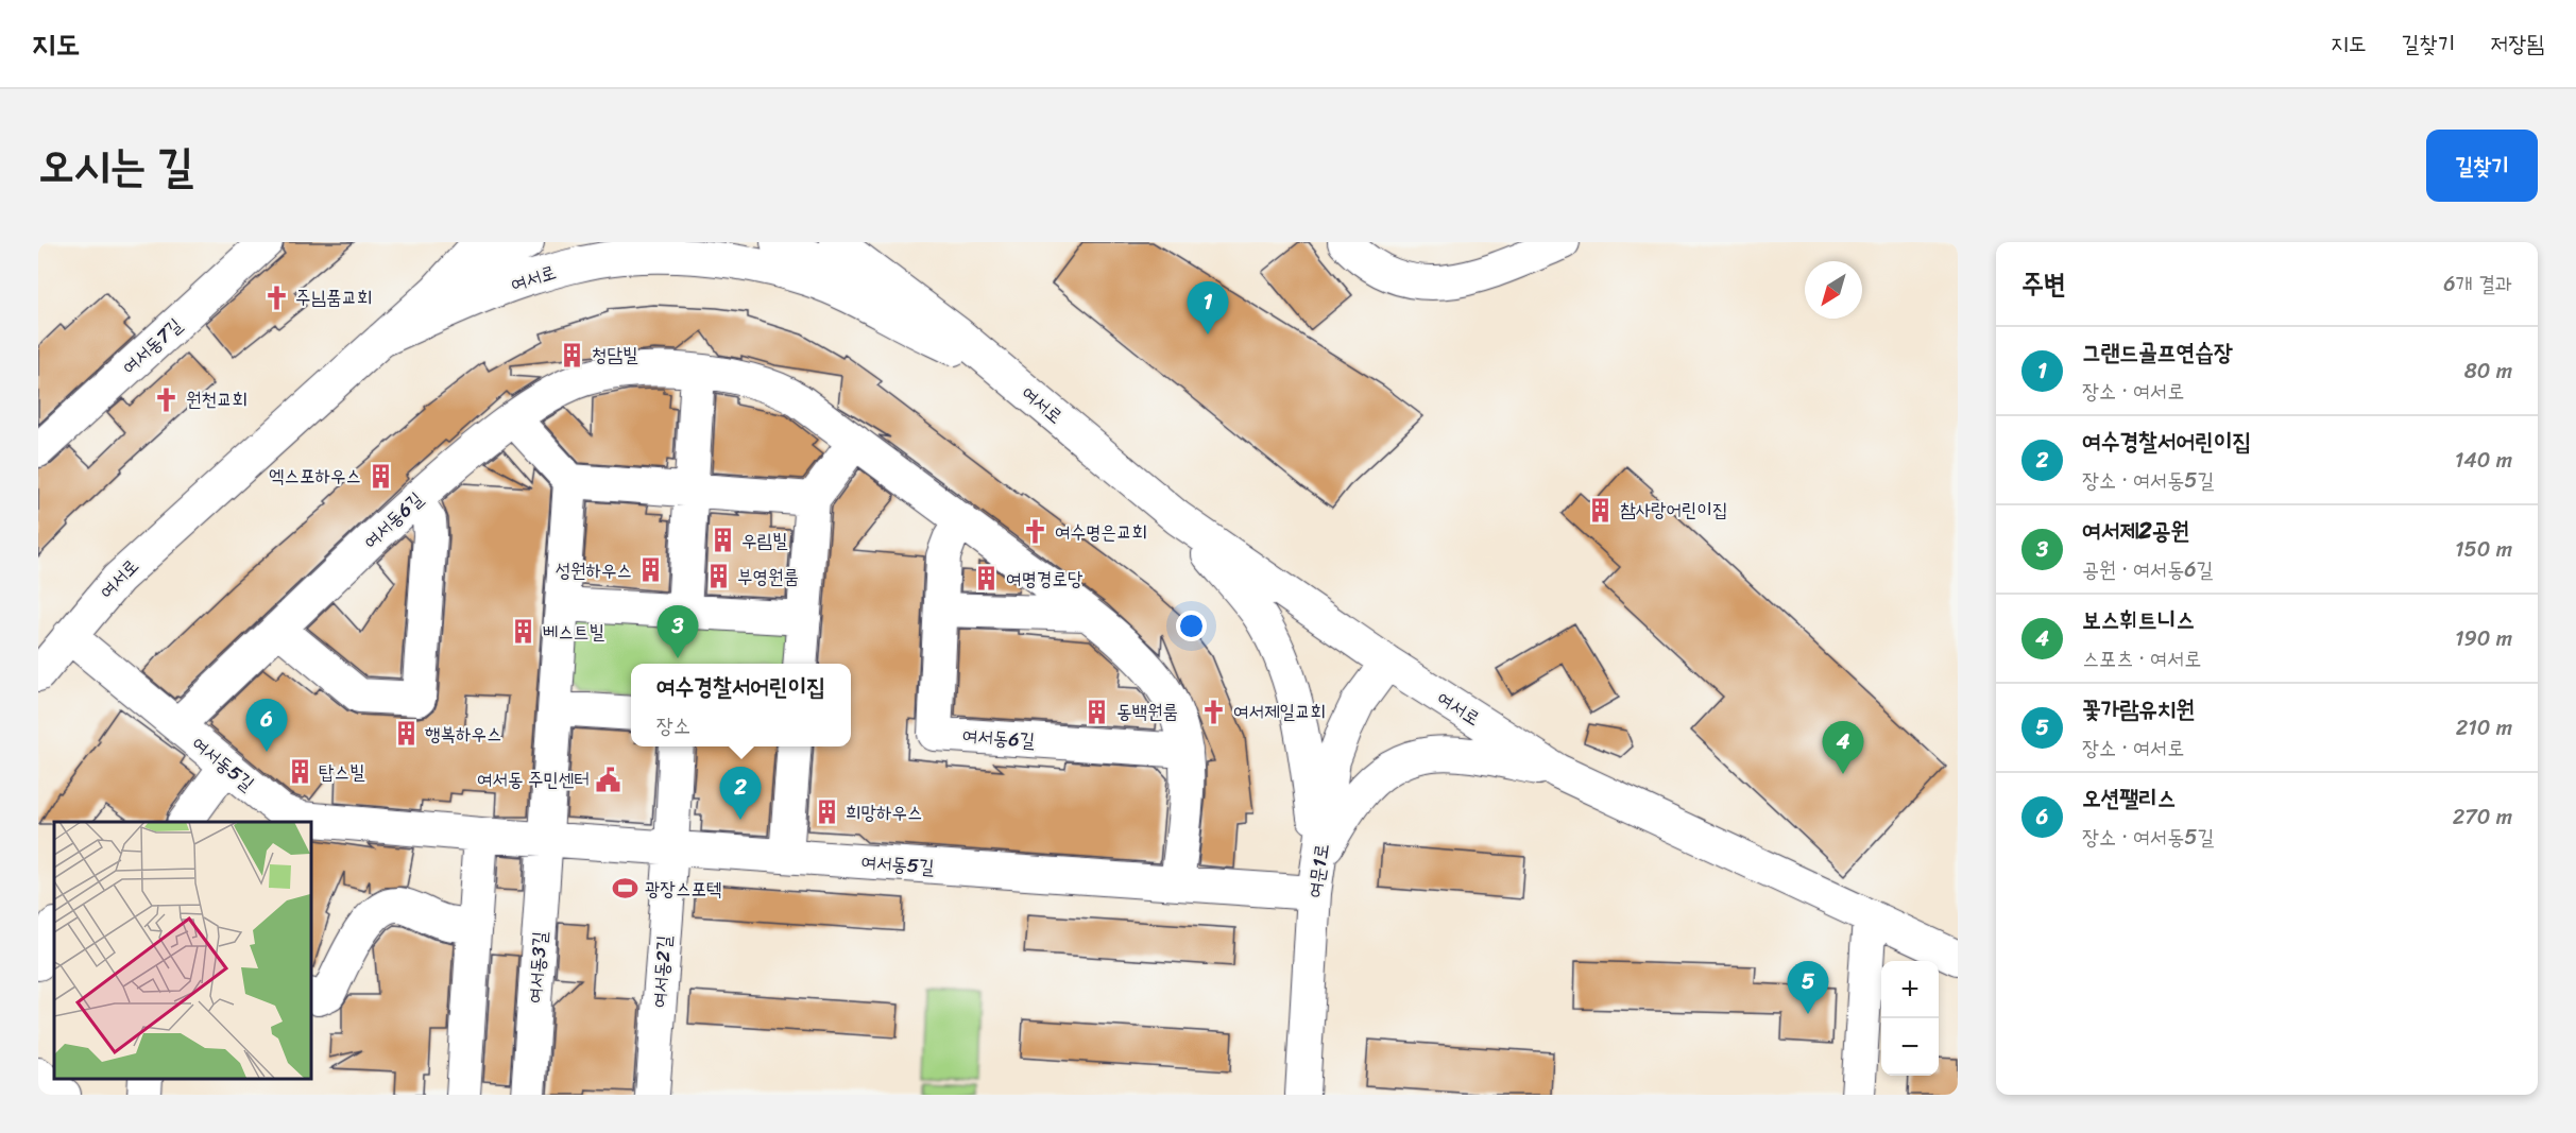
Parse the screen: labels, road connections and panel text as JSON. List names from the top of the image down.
{
  "streets": {
    "street": [
      "여서로",
      "여서동7길",
      "여서동6길",
      "여서동5길",
      "여문1로",
      "여서동3길",
      "여서동2길"
    ]
  },
  "crossings": [
    ["여서로", "여서동5길"],
    ["여서로", "여문1로"],
    ["여서동6길", "여서동5길"],
    ["여서동5길", "여문1로"],
    ["여서동5길", "여서동3길"],
    ["여서동5길", "여서동2길"]
  ],
  "places": {
    "church": [
      "주님품교회",
      "원천교회",
      "여수명은교회",
      "여서제일교회"
    ],
    "building": [
      "청담빌",
      "엑스포하우스",
      "참사랑어린이집",
      "우림빌",
      "성원하우스",
      "부영원룸",
      "여명경로당",
      "베스트빌",
      "동백원룸",
      "행복하우스",
      "탑스빌",
      "희망하우스"
    ],
    "public building": ["여서동 주민센터"],
    "sports": ["광장스포텍"]
  },
  "north": "bottom left",
  "page": {
    "header": "지도",
    "nav": ["지도", "길찾기", "저장됨"],
    "title": "오시는 길",
    "buttons": "길찾기",
    "heading": ["주변", "6개 결과"],
    "pins": [
      "1",
      "3",
      "6",
      "4",
      "2",
      "5"
    ],
    "list": [
      {
        "mark": "1",
        "name": "그랜드골프연습장",
        "note": "장소 · 여서로",
        "value": "80 m"
      },
      {
        "mark": "2",
        "name": "여수경찰서어린이집",
        "note": "장소 · 여서동5길",
        "value": "140 m"
      },
      {
        "mark": "3",
        "name": "여서제2공원",
        "note": "공원 · 여서동6길",
        "value": "150 m"
      },
      {
        "mark": "4",
        "name": "보스휘트니스",
        "note": "스포츠 · 여서로",
        "value": "190 m"
      },
      {
        "mark": "5",
        "name": "꽃가람유치원",
        "note": "장소 · 여서로",
        "value": "210 m"
      },
      {
        "mark": "6",
        "name": "오션팰리스",
        "note": "장소 · 여서동5길",
        "value": "270 m"
      }
    ],
    "popup": ["여수경찰서어린이집", "장소"],
    "map_buttons": ["+", "−"]
  }
}
